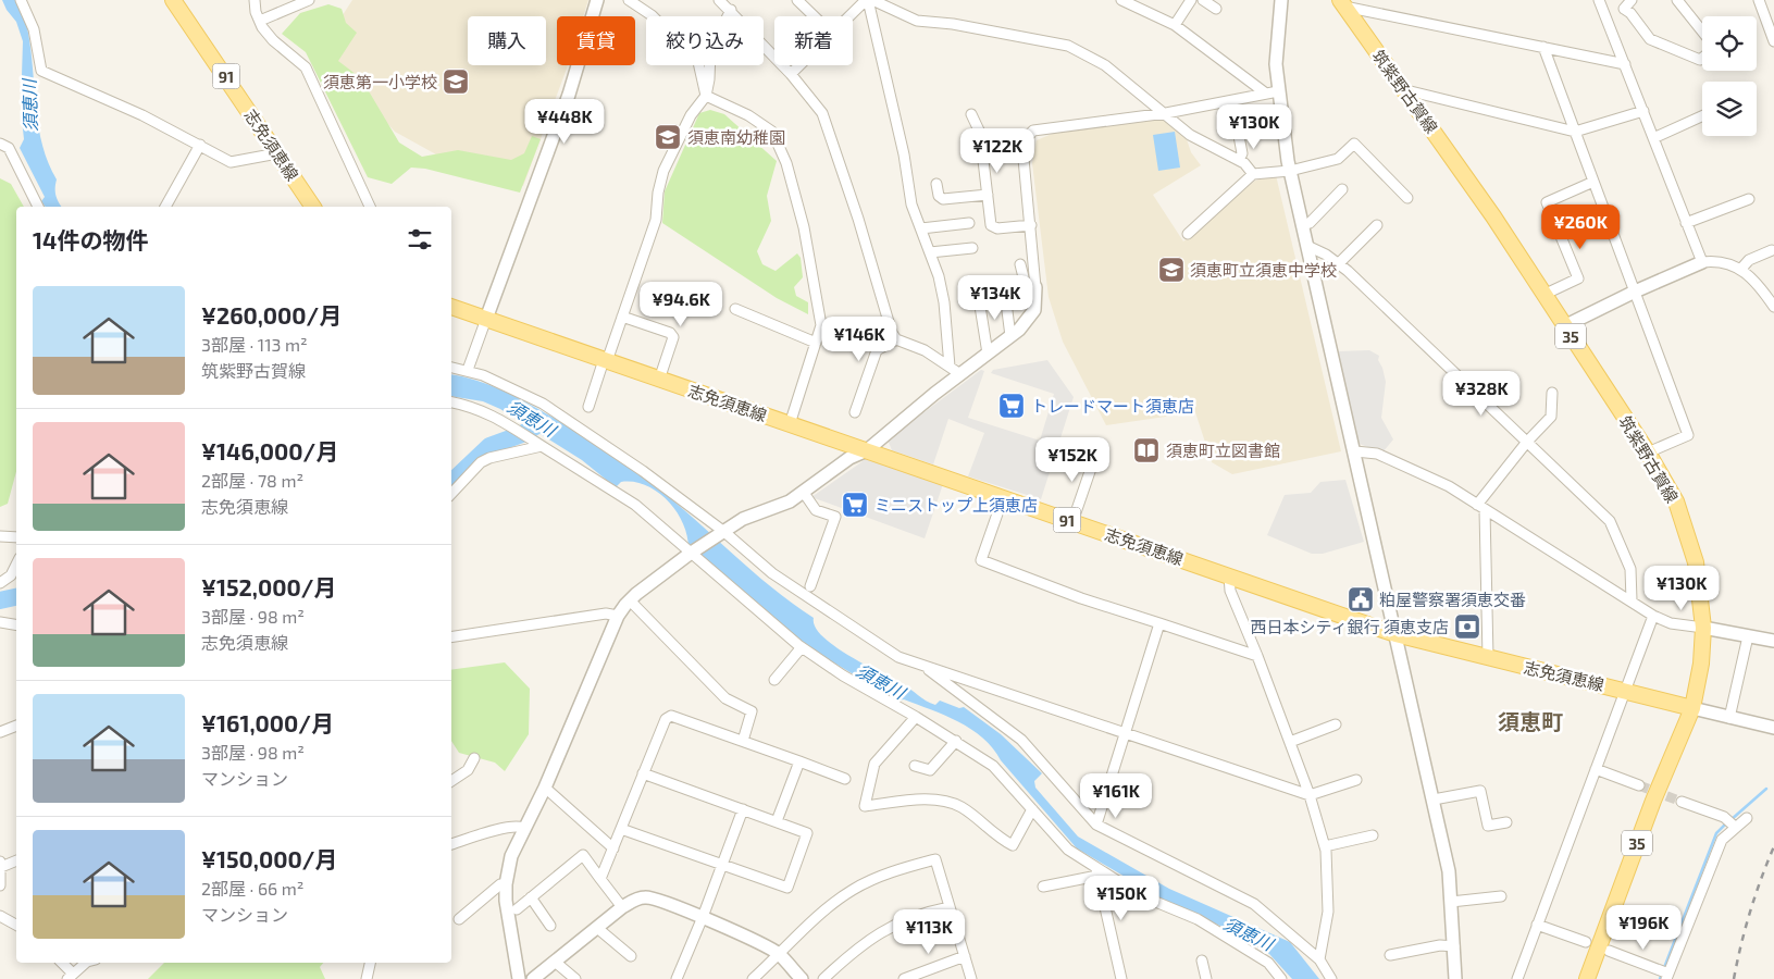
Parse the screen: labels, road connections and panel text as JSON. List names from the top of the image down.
{
  "streets": {
    "main road": [
      "91",
      "筑紫野古賀線",
      "志免須恵線",
      "35"
    ]
  },
  "crossings": [
    ["筑紫野古賀線", "志免須恵線"]
  ],
  "districts": ["須恵町"],
  "water": ["須恵川"],
  "places": {
    "school or university": ["須恵第一小学校", "須恵南幼稚園", "須恵町立須恵中学校"],
    "supermarket": ["トレードマート須恵店", "ミニストップ上須恵店"],
    "library": ["須恵町立図書館"],
    "public building": ["粕屋警察署須恵交番"],
    "bank": ["西日本シティ銀行 須恵支店"]
  },
  "page": {
    "chip": [
      "購入",
      "賃貸",
      "絞り込み",
      "新着"
    ],
    "price": [
      "¥448K",
      "¥130K",
      "¥122K",
      "¥260K",
      "¥134K",
      "¥94.6K",
      "¥146K",
      "¥328K",
      "¥152K",
      "¥130K",
      "¥161K",
      "¥150K",
      "¥196K",
      "¥113K"
    ],
    "heading": "14件の物件",
    "list": [
      {
        "name": "¥260,000/月",
        "note": "3部屋 · 113 m² · 筑紫野古賀線"
      },
      {
        "name": "¥146,000/月",
        "note": "2部屋 · 78 m² · 志免須恵線"
      },
      {
        "name": "¥152,000/月",
        "note": "3部屋 · 98 m² · 志免須恵線"
      },
      {
        "name": "¥161,000/月",
        "note": "3部屋 · 98 m² · マンション"
      },
      {
        "name": "¥150,000/月",
        "note": "2部屋 · 66 m² · マンション"
      }
    ]
  }
}
